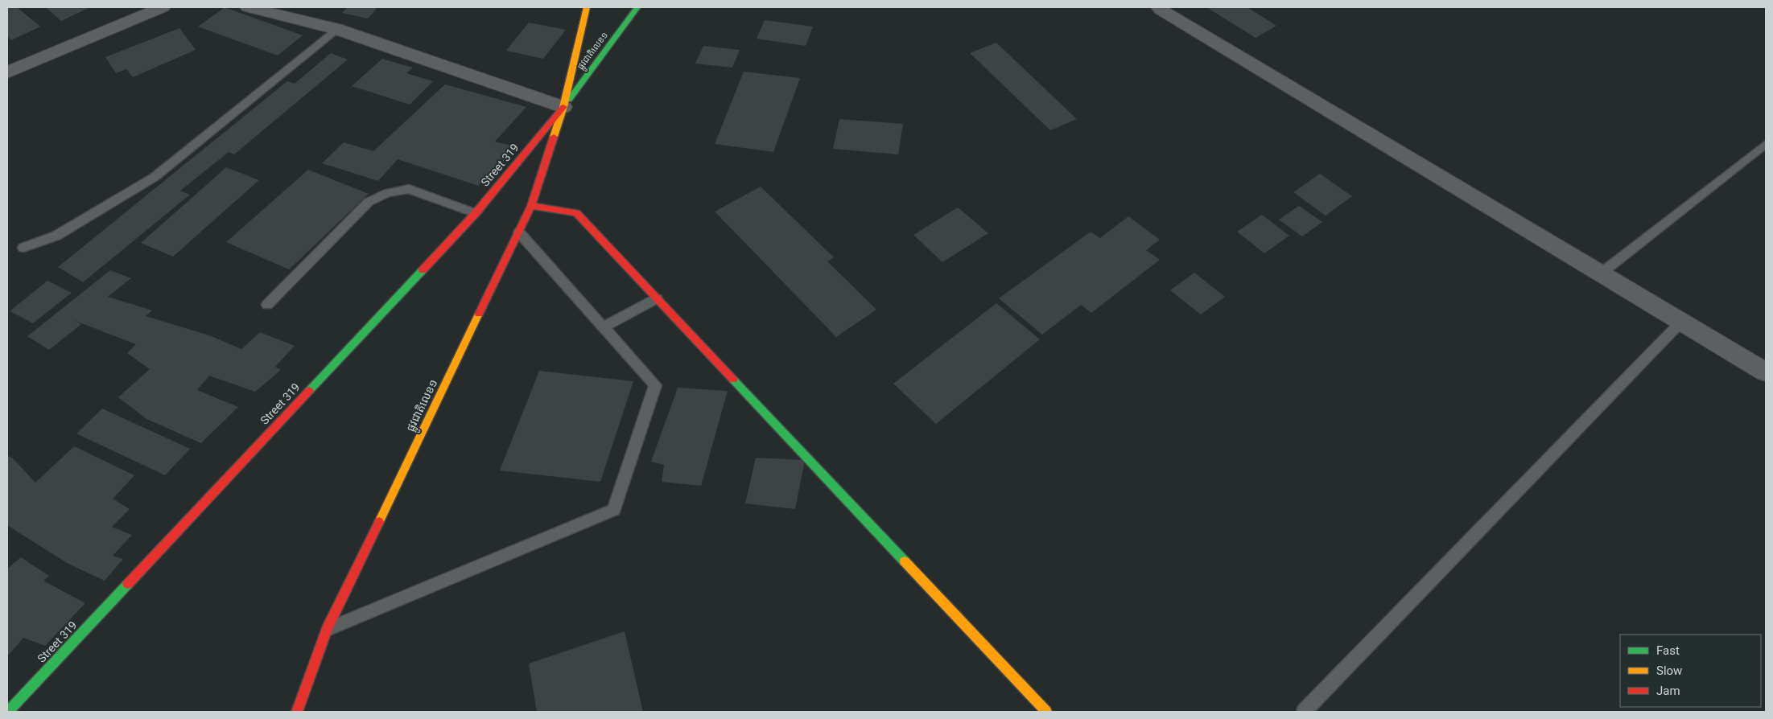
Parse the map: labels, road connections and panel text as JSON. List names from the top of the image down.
{
  "streets": {
    "main road": ["ផ្លូវជាតិលេខ១", "Street 319"]
  },
  "crossings": [
    ["ផ្លូវជាតិលេខ១", "Street 319"]
  ],
  "legend": ["Fast", "Slow", "Jam"]
}
